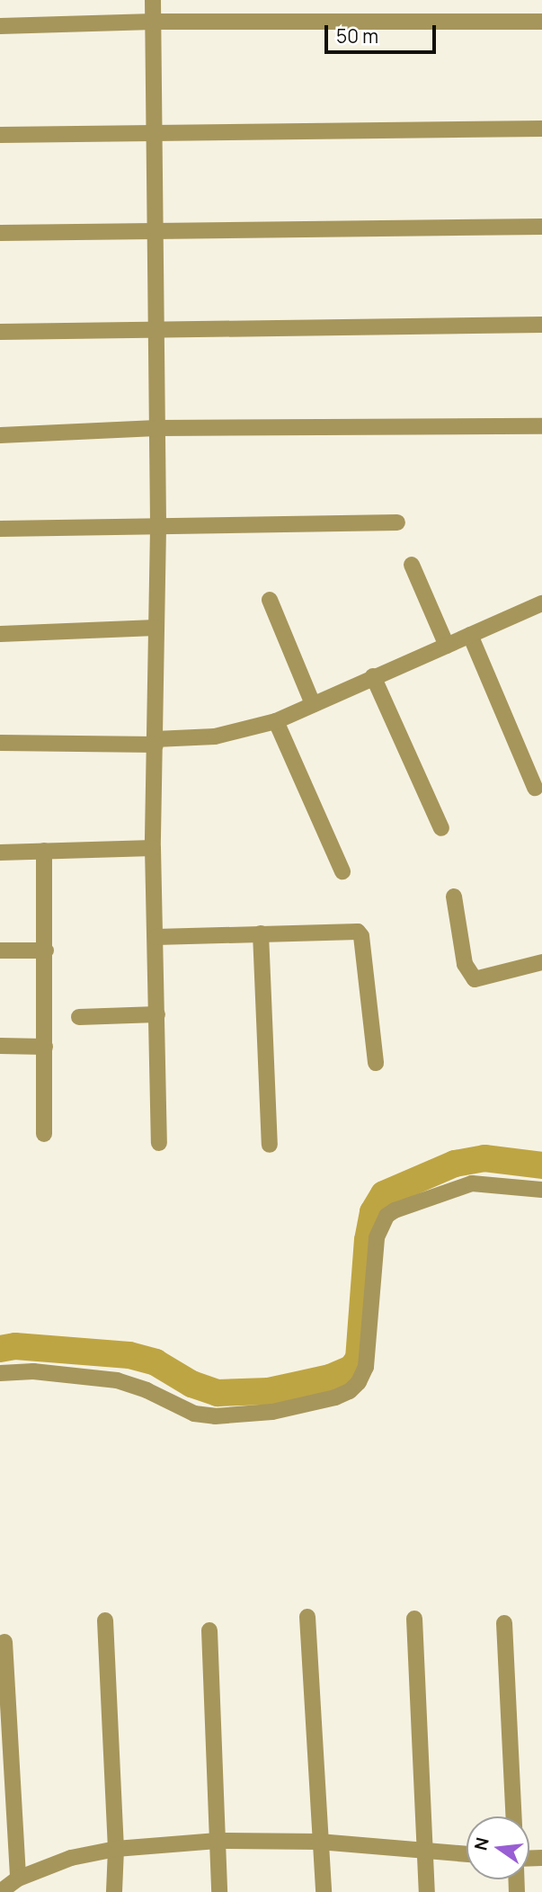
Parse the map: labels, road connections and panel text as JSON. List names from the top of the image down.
{
  "scale_bar": "50 m",
  "north": "left"
}
